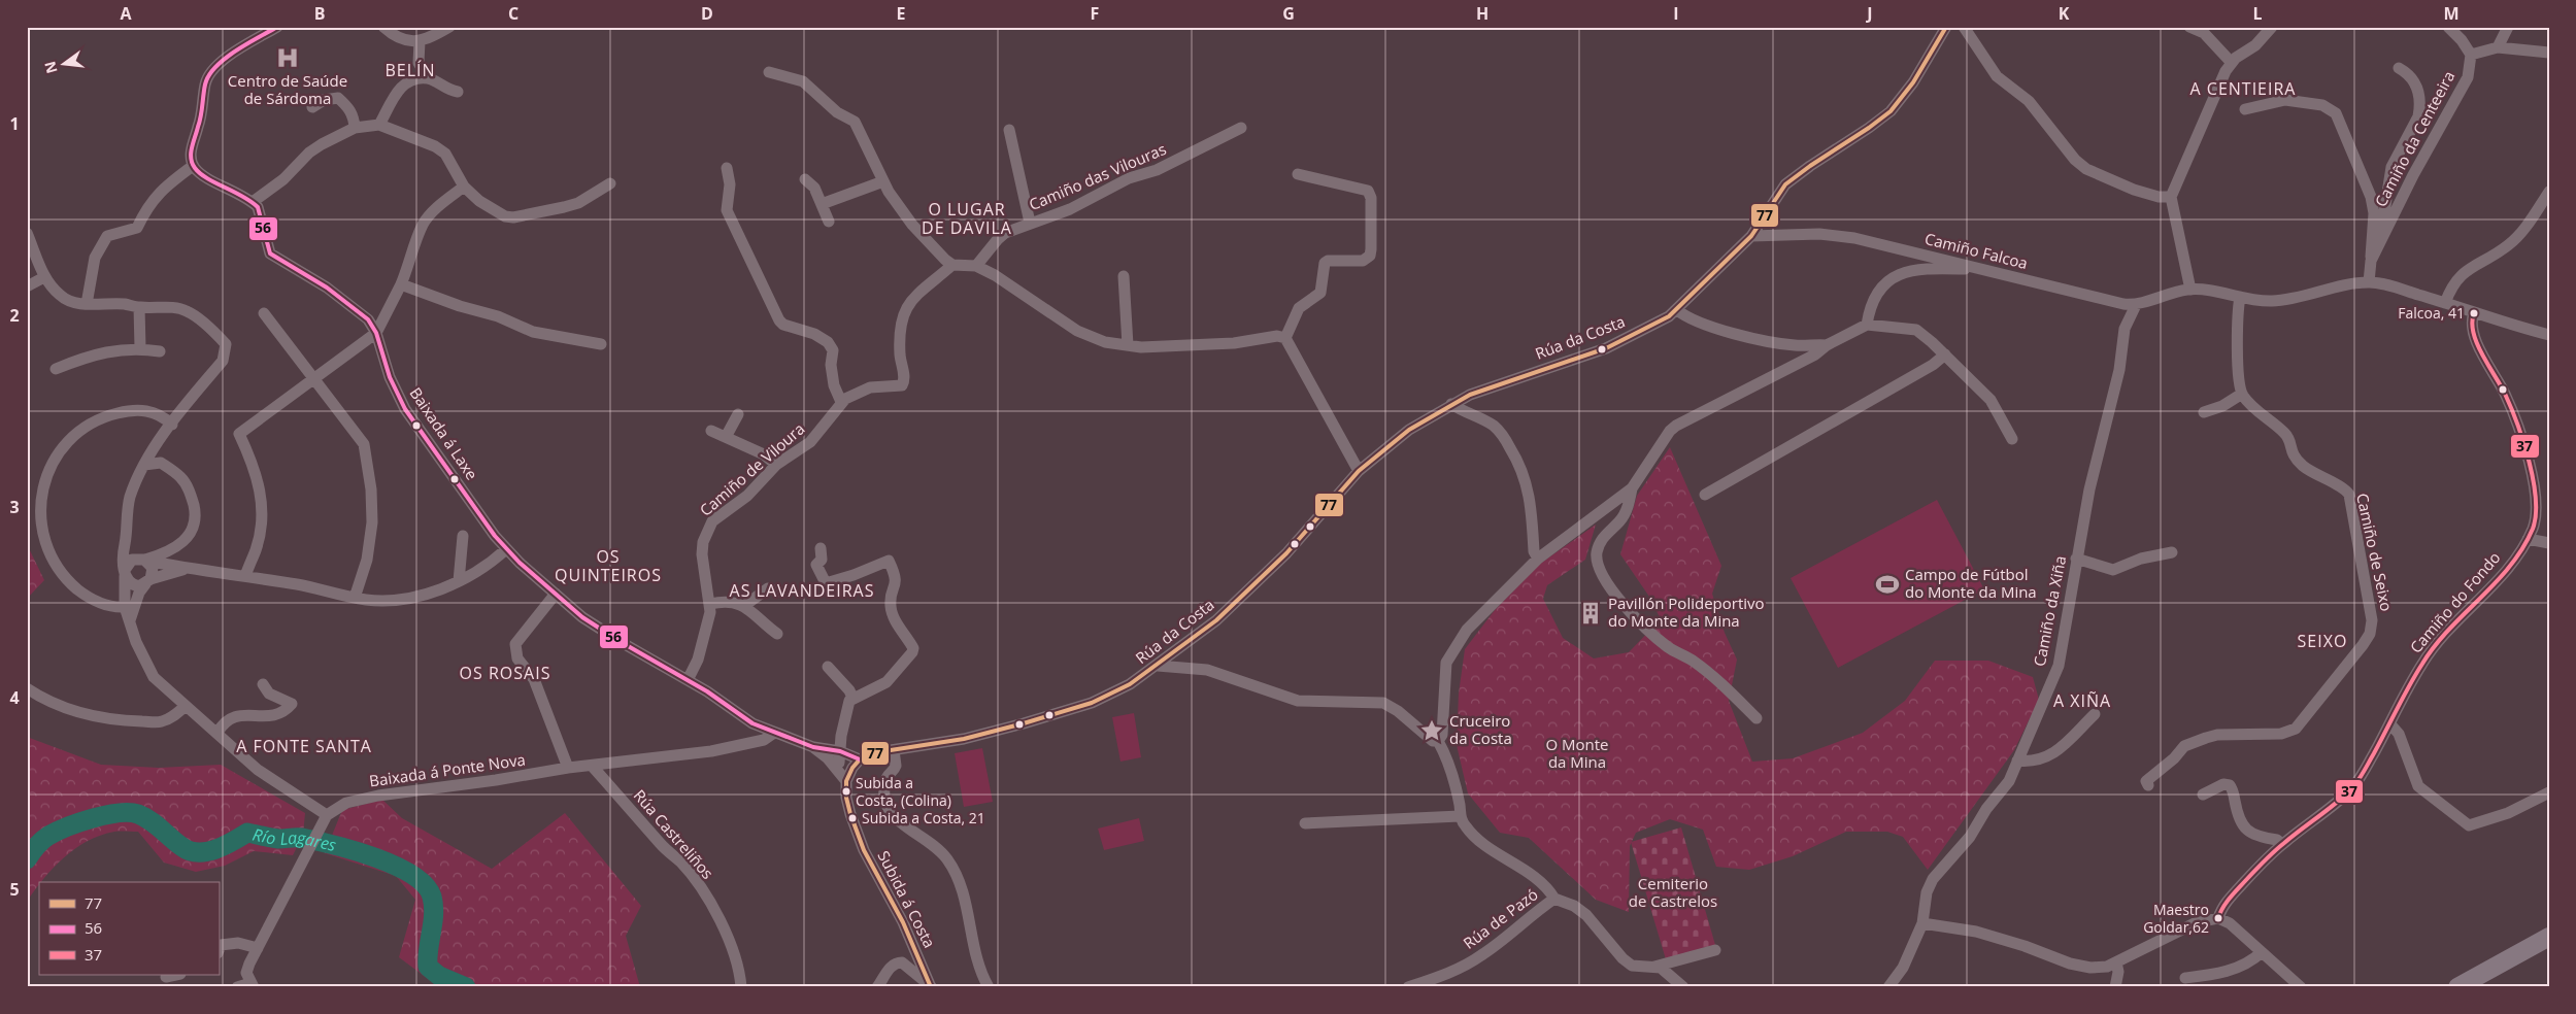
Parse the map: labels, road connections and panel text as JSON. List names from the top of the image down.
{
  "streets": {
    "street": [
      "Camiño da Centeeira",
      "Camiño das Vilouras",
      "Camiño Falcoa",
      "Rúa da Costa",
      "Baixada á Laxe",
      "Camiño de Viloura",
      "Camiño de Seixo",
      "Camiño do Fondo",
      "Camiño da Xiña",
      "Baixada á Ponte Nova",
      "Rúa Castreliños",
      "Subida á Costa",
      "Rúa de Pazó"
    ]
  },
  "crossings": [
    ["Camiño da Centeeira", "Camiño Falcoa"],
    ["Camiño Falcoa", "Rúa da Costa"],
    ["Camiño Falcoa", "Camiño da Xiña"],
    ["Rúa da Costa", "Baixada á Laxe"],
    ["Rúa da Costa", "Subida á Costa"],
    ["Baixada á Laxe", "Camiño de Viloura"],
    ["Baixada á Laxe", "Baixada á Ponte Nova"],
    ["Baixada á Laxe", "Subida á Costa"],
    ["Baixada á Ponte Nova", "Rúa Castreliños"]
  ],
  "districts": [
    "BELÍN",
    "A CENTIEIRA",
    "O LUGAR DE DAVILA",
    "OS QUINTEIROS",
    "AS LAVANDEIRAS",
    "SEIXO",
    "OS ROSAIS",
    "A XIÑA",
    "A FONTE SANTA"
  ],
  "water": ["Río Lagares"],
  "parks": ["O Monte da Mina", "Cemiterio de Castrelos"],
  "places": {
    "hospital": ["Centro de Saúde de Sárdoma"],
    "other": [
      "Falcoa, 41",
      "Subida a Costa, (Colina)",
      "Subida a Costa, 21",
      "Maestro Goldar,62"
    ],
    "sports": ["Campo de Fútbol do Monte da Mina"],
    "building": ["Pavillón Polideportivo do Monte da Mina"],
    "place": ["Cruceiro da Costa"]
  },
  "lines": ["transit line 77", "transit line 56", "transit line 37"],
  "legend": ["77", "56", "37"],
  "north": "left",
  "grid": {
    "columns": [
      "A",
      "B",
      "C",
      "D",
      "E",
      "F",
      "G",
      "H",
      "I",
      "J",
      "K",
      "L",
      "M"
    ],
    "rows": [
      "1",
      "2",
      "3",
      "4",
      "5"
    ]
  }
}
